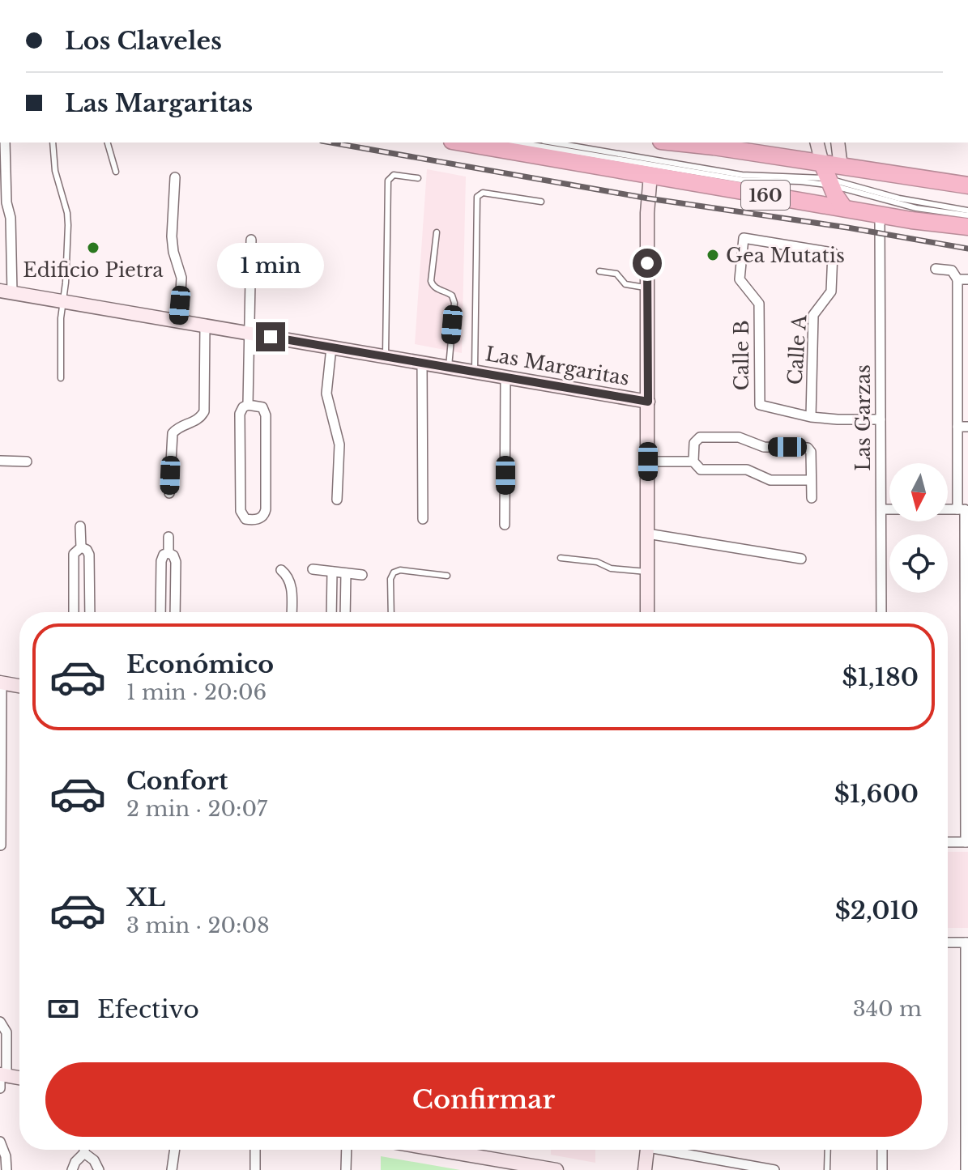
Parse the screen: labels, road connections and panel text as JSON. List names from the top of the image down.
{
  "streets": {
    "highway": ["160"],
    "street": [
      "Calle A",
      "Calle B",
      "Las Margaritas",
      "Las Garzas"
    ]
  },
  "crossings": [
    ["160", "Las Garzas"],
    ["Calle A", "Calle B"]
  ],
  "places": ["Edificio Pietra", "Gea Mutatis"],
  "north": "bottom",
  "page": {
    "banner": ["Los Claveles", "Las Margaritas"],
    "bubble": "1 min",
    "list": [
      {
        "name": "Económico",
        "note": "1 min · 20:06",
        "value": "$1,180"
      },
      {
        "name": "Confort",
        "note": "2 min · 20:07",
        "value": "$1,600"
      },
      {
        "name": "XL",
        "note": "3 min · 20:08",
        "value": "$2,010"
      }
    ],
    "pay": ["Efectivo", "340 m"],
    "buttons": "Confirmar"
  }
}
